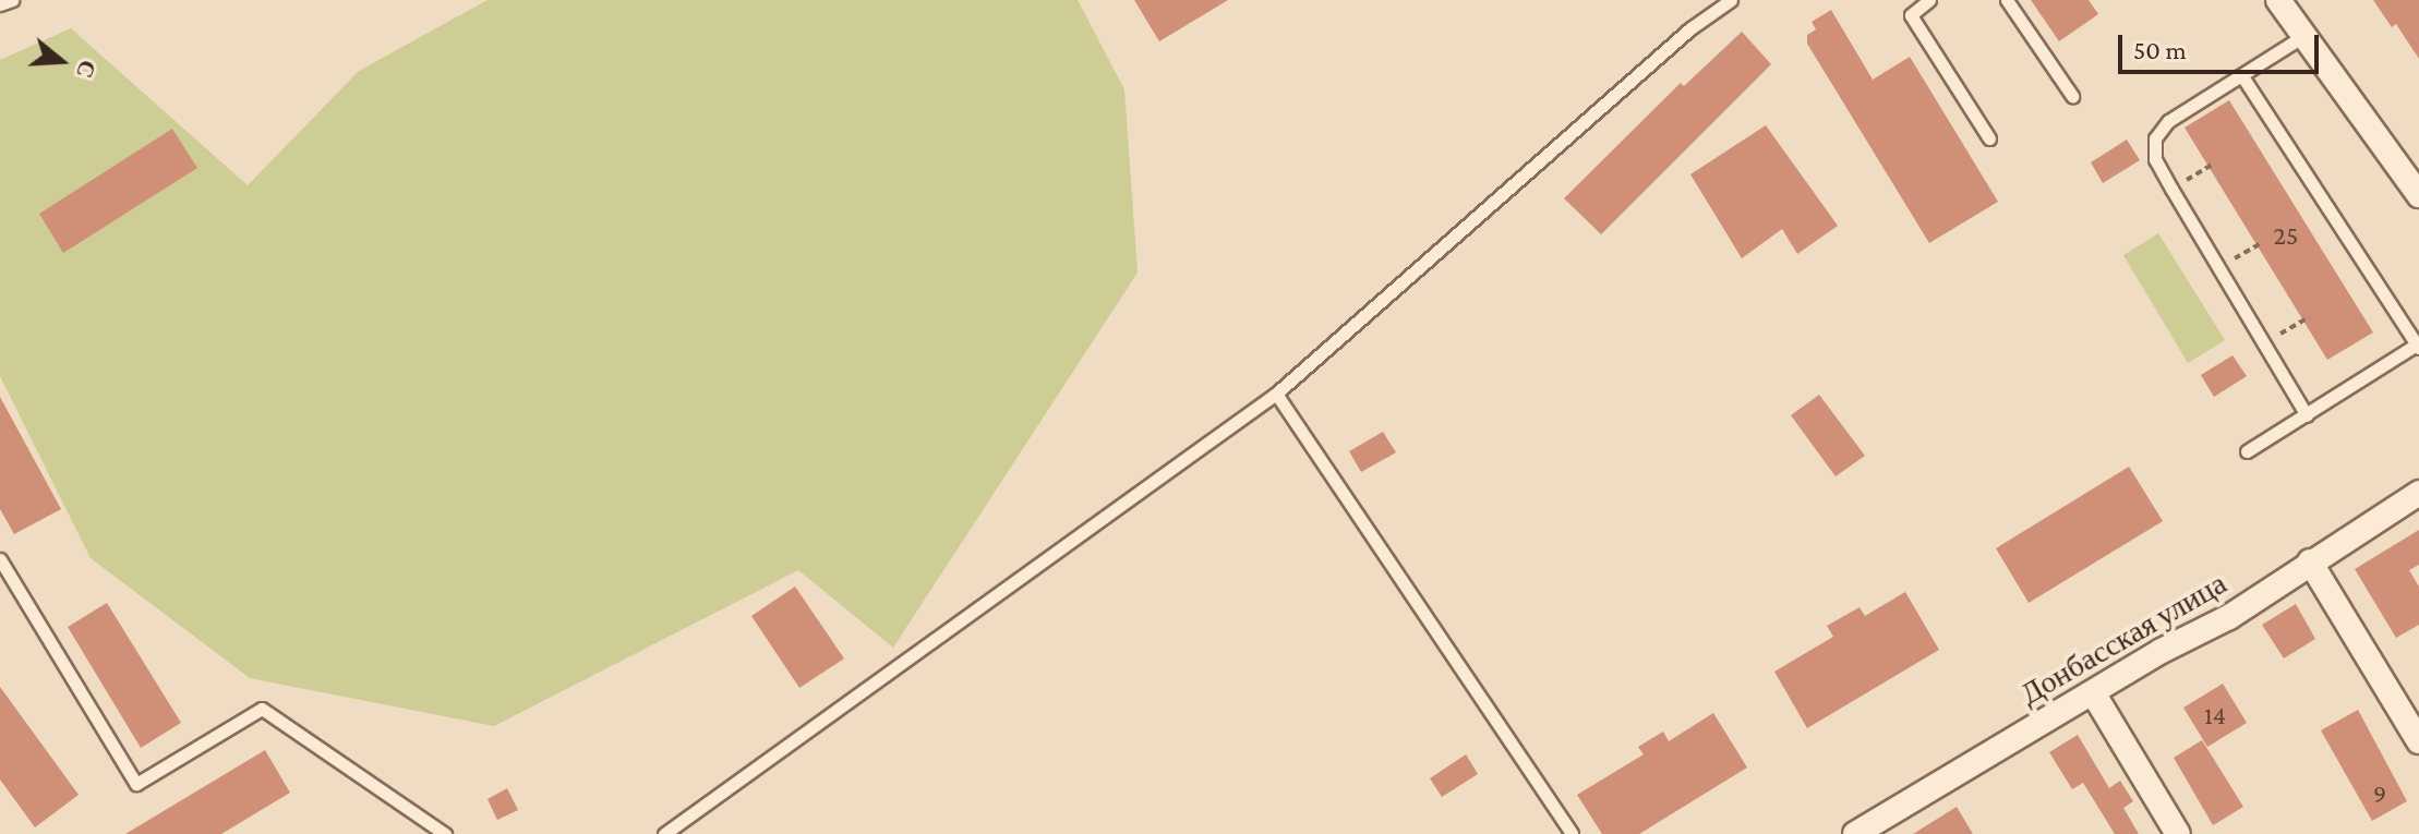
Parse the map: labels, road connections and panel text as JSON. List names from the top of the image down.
{
  "streets": {
    "street": ["Донбасская улица"]
  },
  "house_numbers": ["25", "14", "9"],
  "scale_bar": "50 m",
  "north": "right"
}
